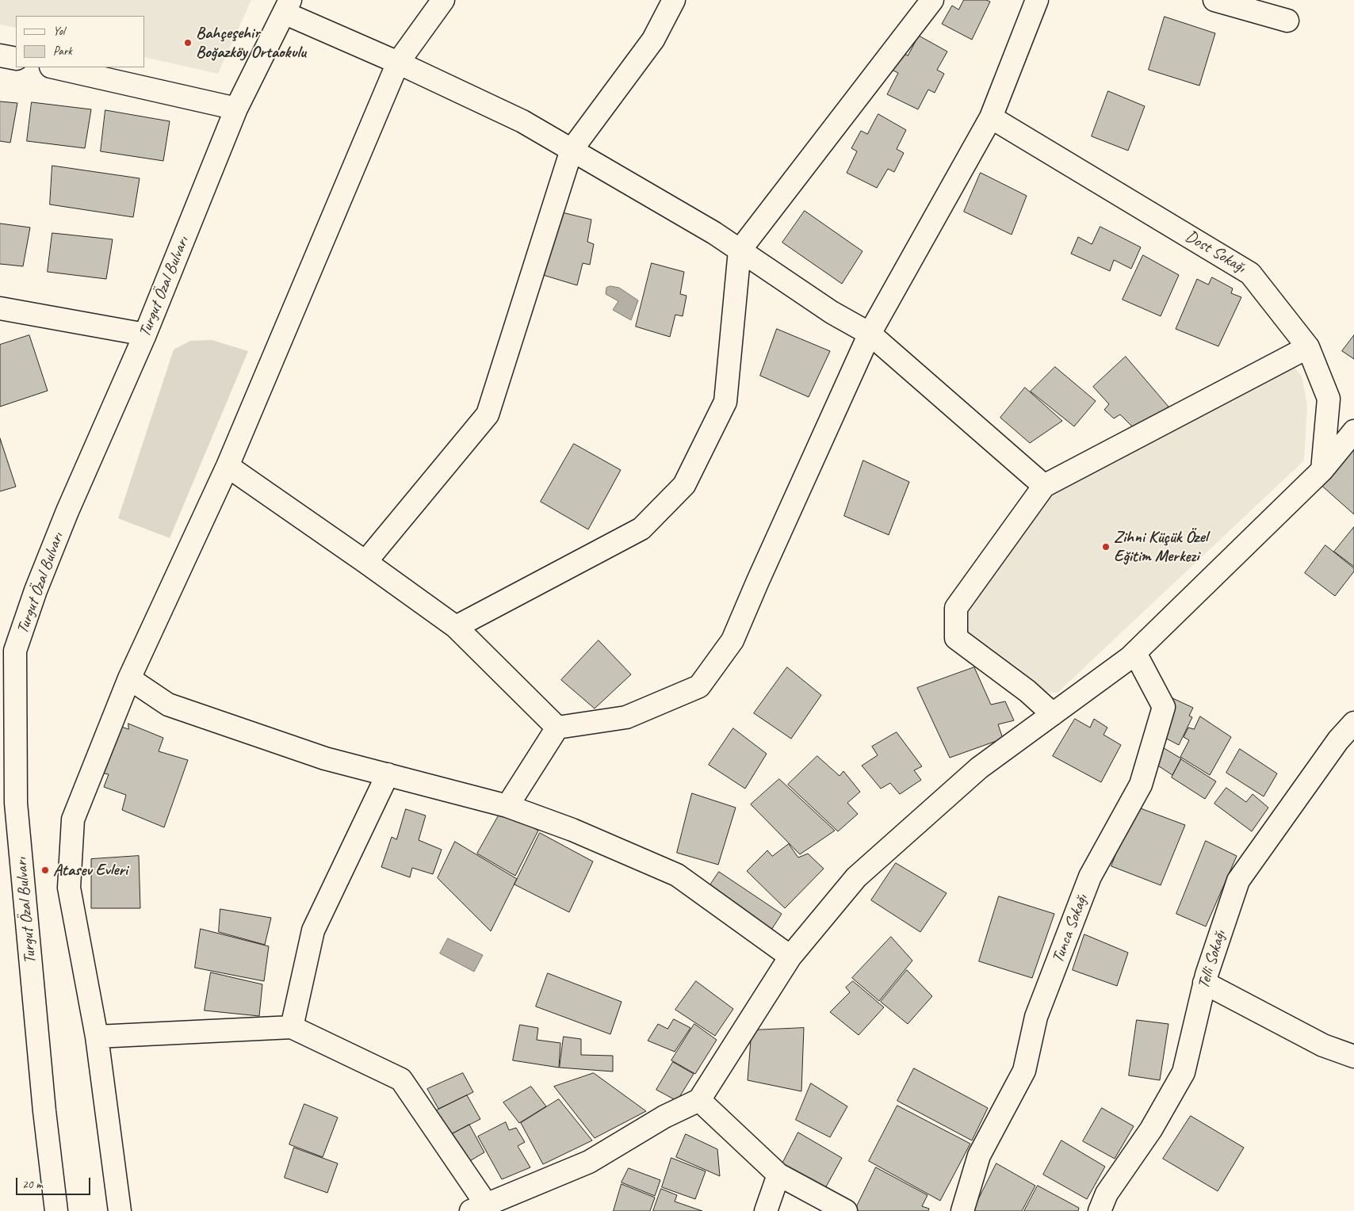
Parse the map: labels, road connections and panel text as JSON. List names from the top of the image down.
{
  "streets": {
    "street": [
      "Dost Sokağı",
      "Turgut Özal Bulvarı",
      "Tunca Sokağı",
      "Telli Sokağı"
    ]
  },
  "places": ["Bahçeşehir Boğazköy Ortaokulu", "Zihni Küçük Özel Eğitim Merkezi", "Atasev Evleri"],
  "legend": ["Yol", "Park"],
  "scale_bar": "20 m"
}
